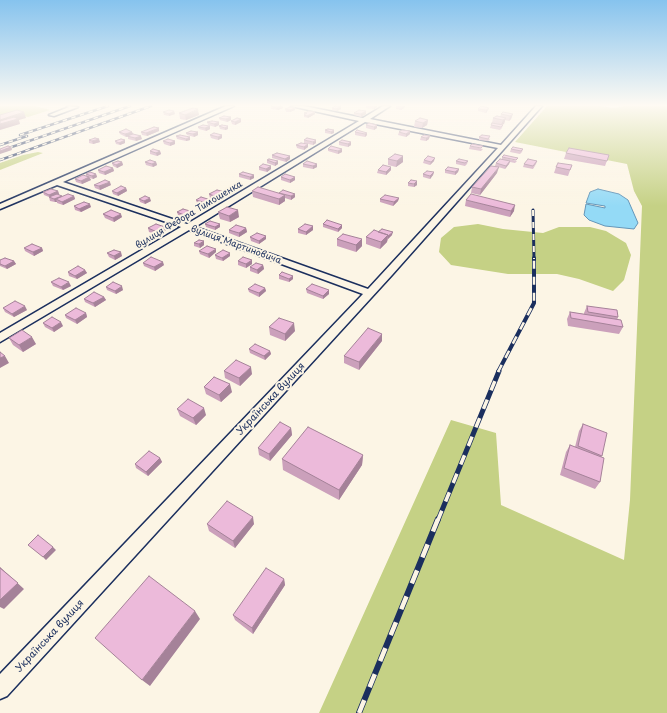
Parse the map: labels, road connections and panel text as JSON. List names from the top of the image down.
{
  "streets": {
    "street": ["вулиця Федора Тимошенка", "вулиця Мартиновича", "Українська вулиця"]
  },
  "crossings": [
    ["вулиця Федора Тимошенка", "вулиця Мартиновича"],
    ["вулиця Мартиновича", "Українська вулиця"]
  ]
}
